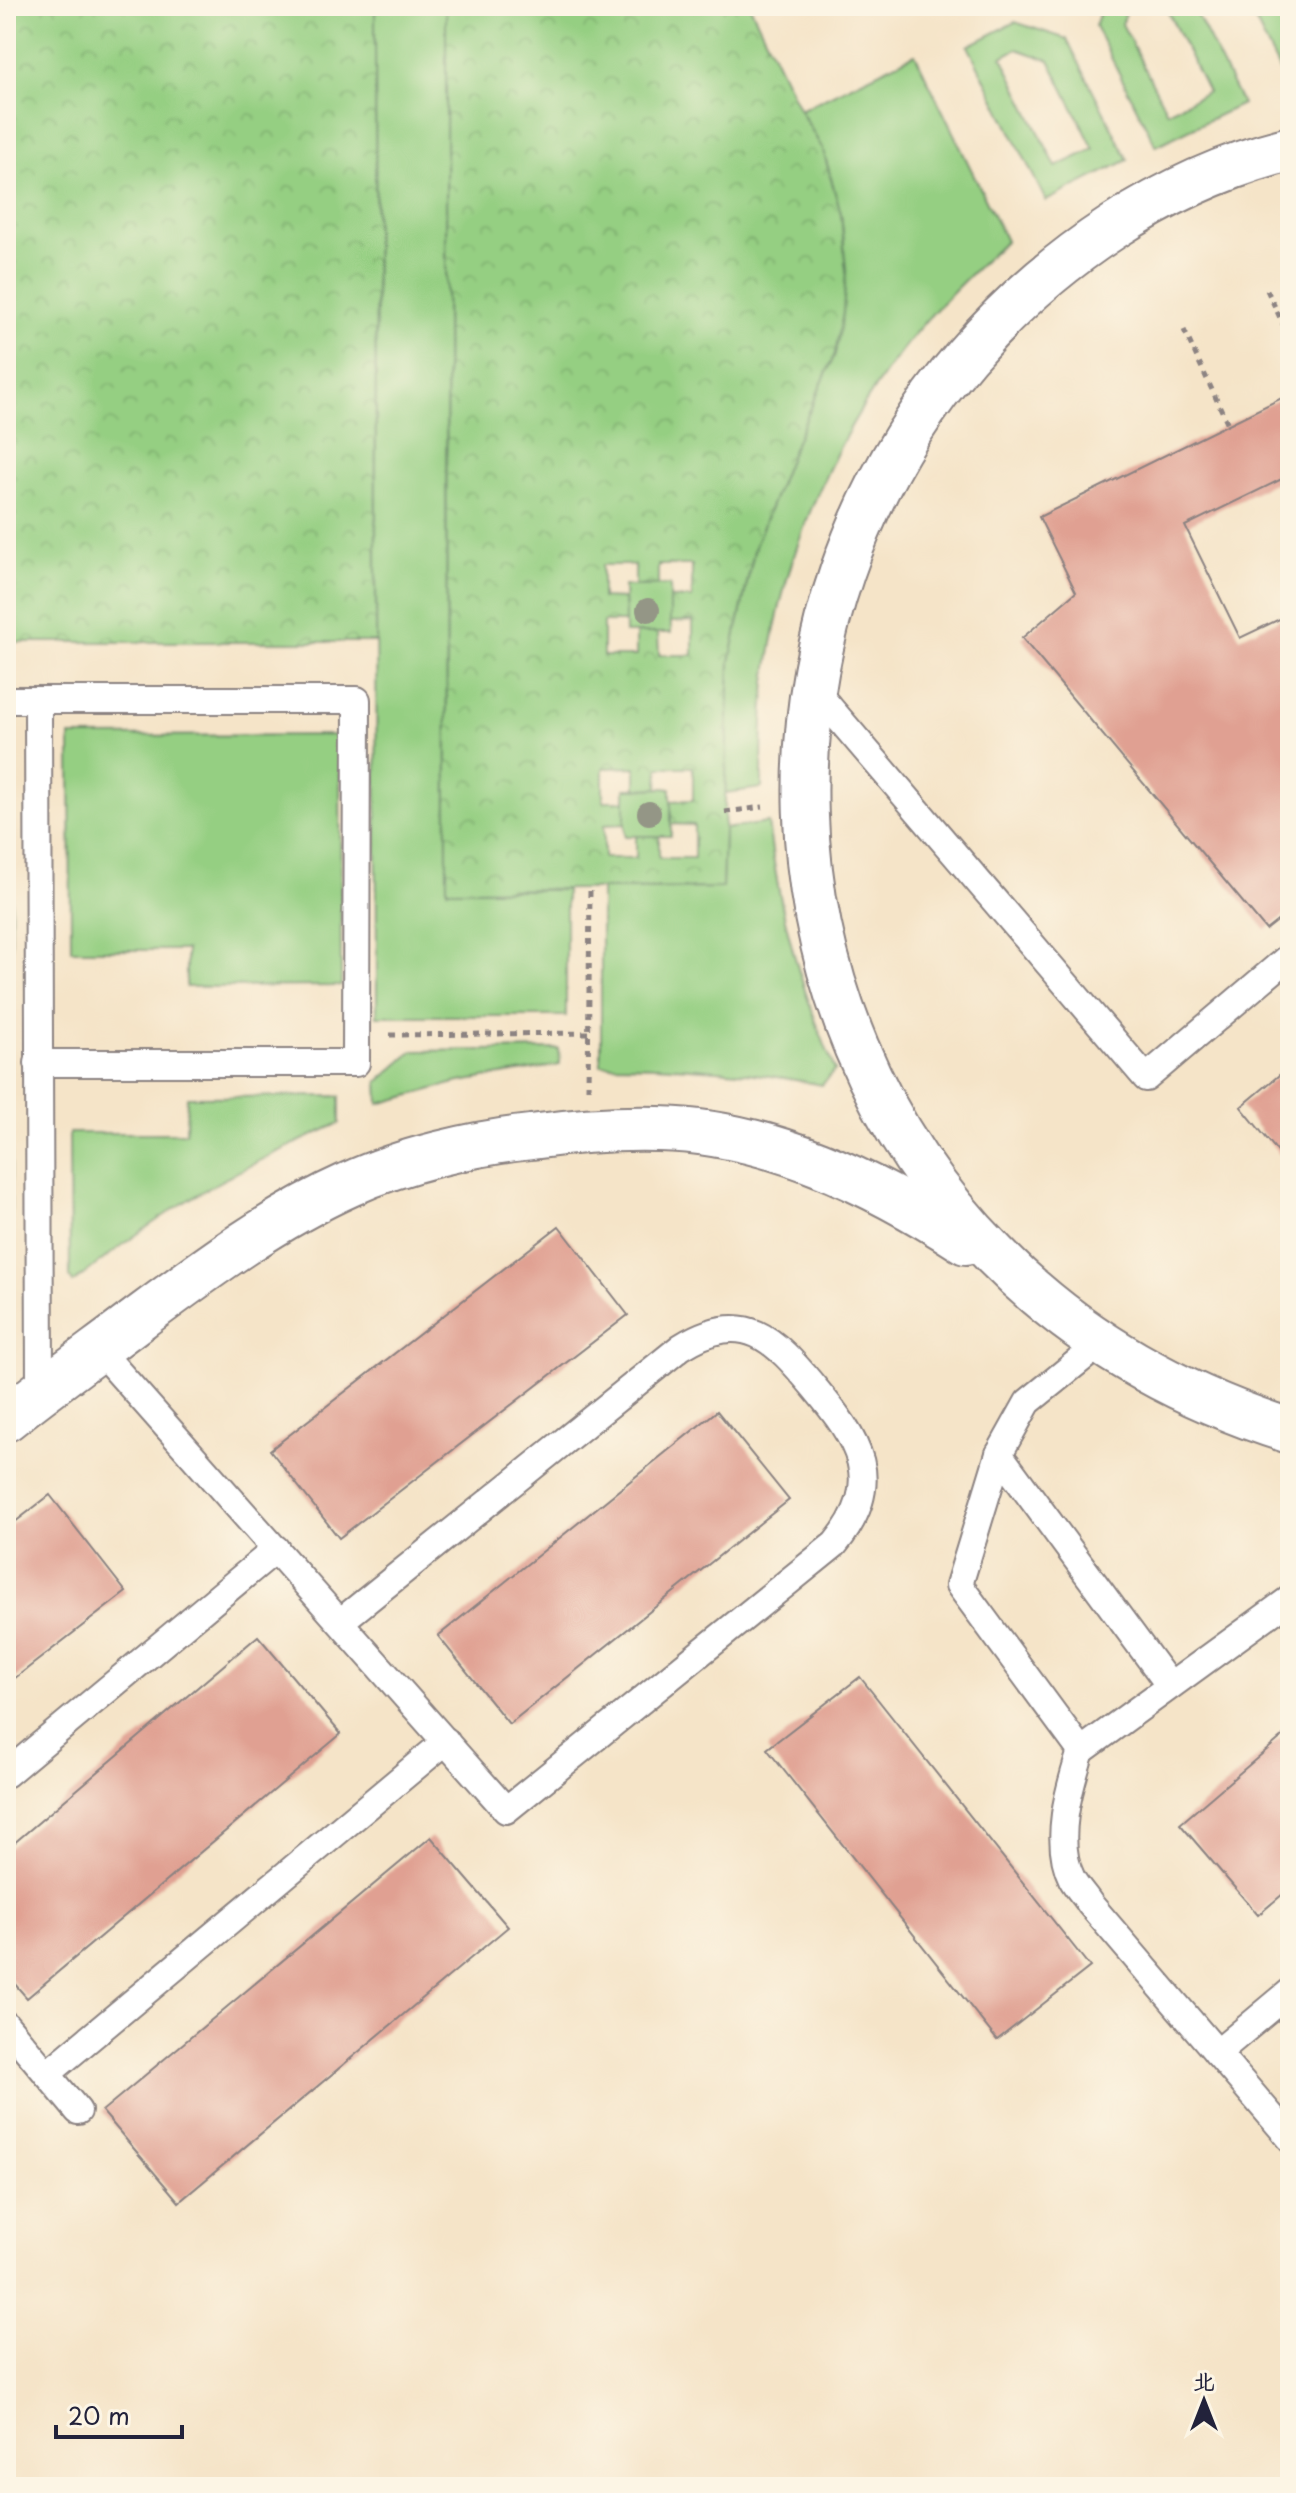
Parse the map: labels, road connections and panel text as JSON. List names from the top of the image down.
{
  "scale_bar": "20 m",
  "north": "top"
}
